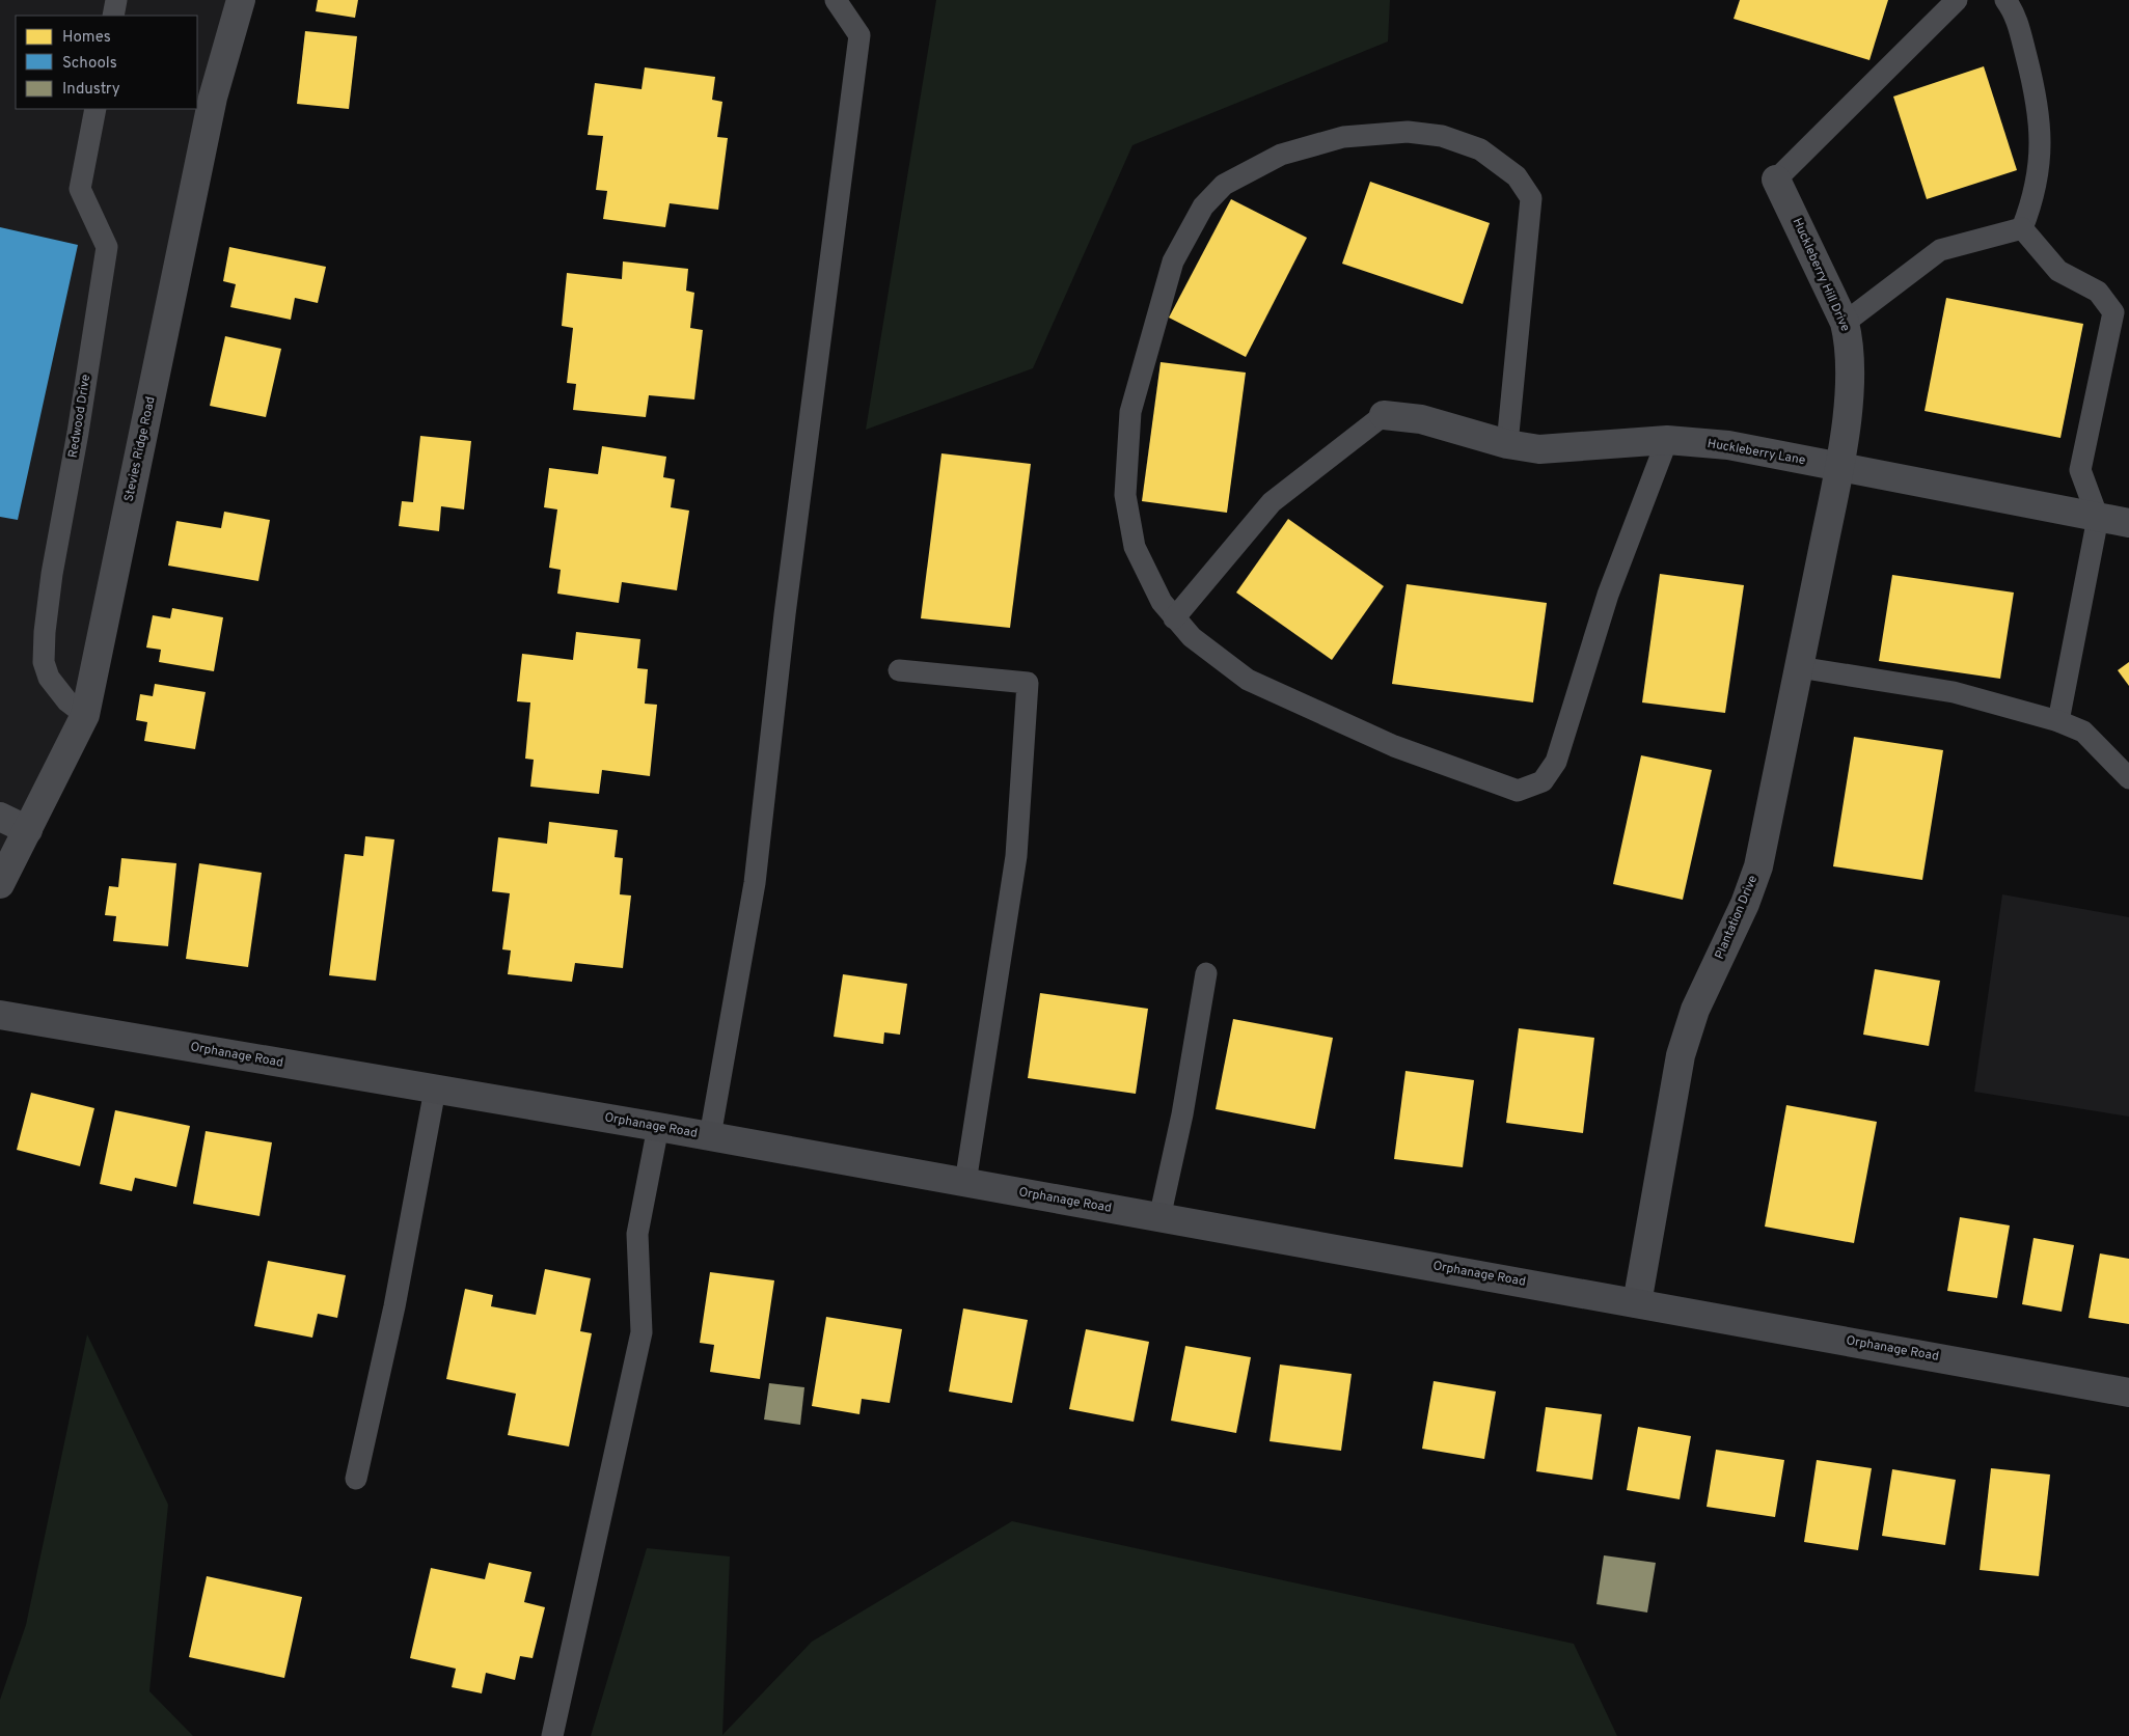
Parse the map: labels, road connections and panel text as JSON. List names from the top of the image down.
{
  "streets": {
    "main road": ["Orphanage Road"],
    "street": [
      "Huckleberry Hill Drive",
      "Stevies Ridge Road",
      "Huckleberry Lane",
      "Plantation Drive"
    ],
    "lane": ["Redwood Drive"]
  },
  "crossings": [
    ["Huckleberry Hill Drive", "Huckleberry Lane"],
    ["Huckleberry Hill Drive", "Plantation Drive"],
    ["Redwood Drive", "Stevies Ridge Road"],
    ["Huckleberry Lane", "Plantation Drive"],
    ["Plantation Drive", "Orphanage Road"]
  ],
  "legend": ["Homes", "Schools", "Industry"]
}
